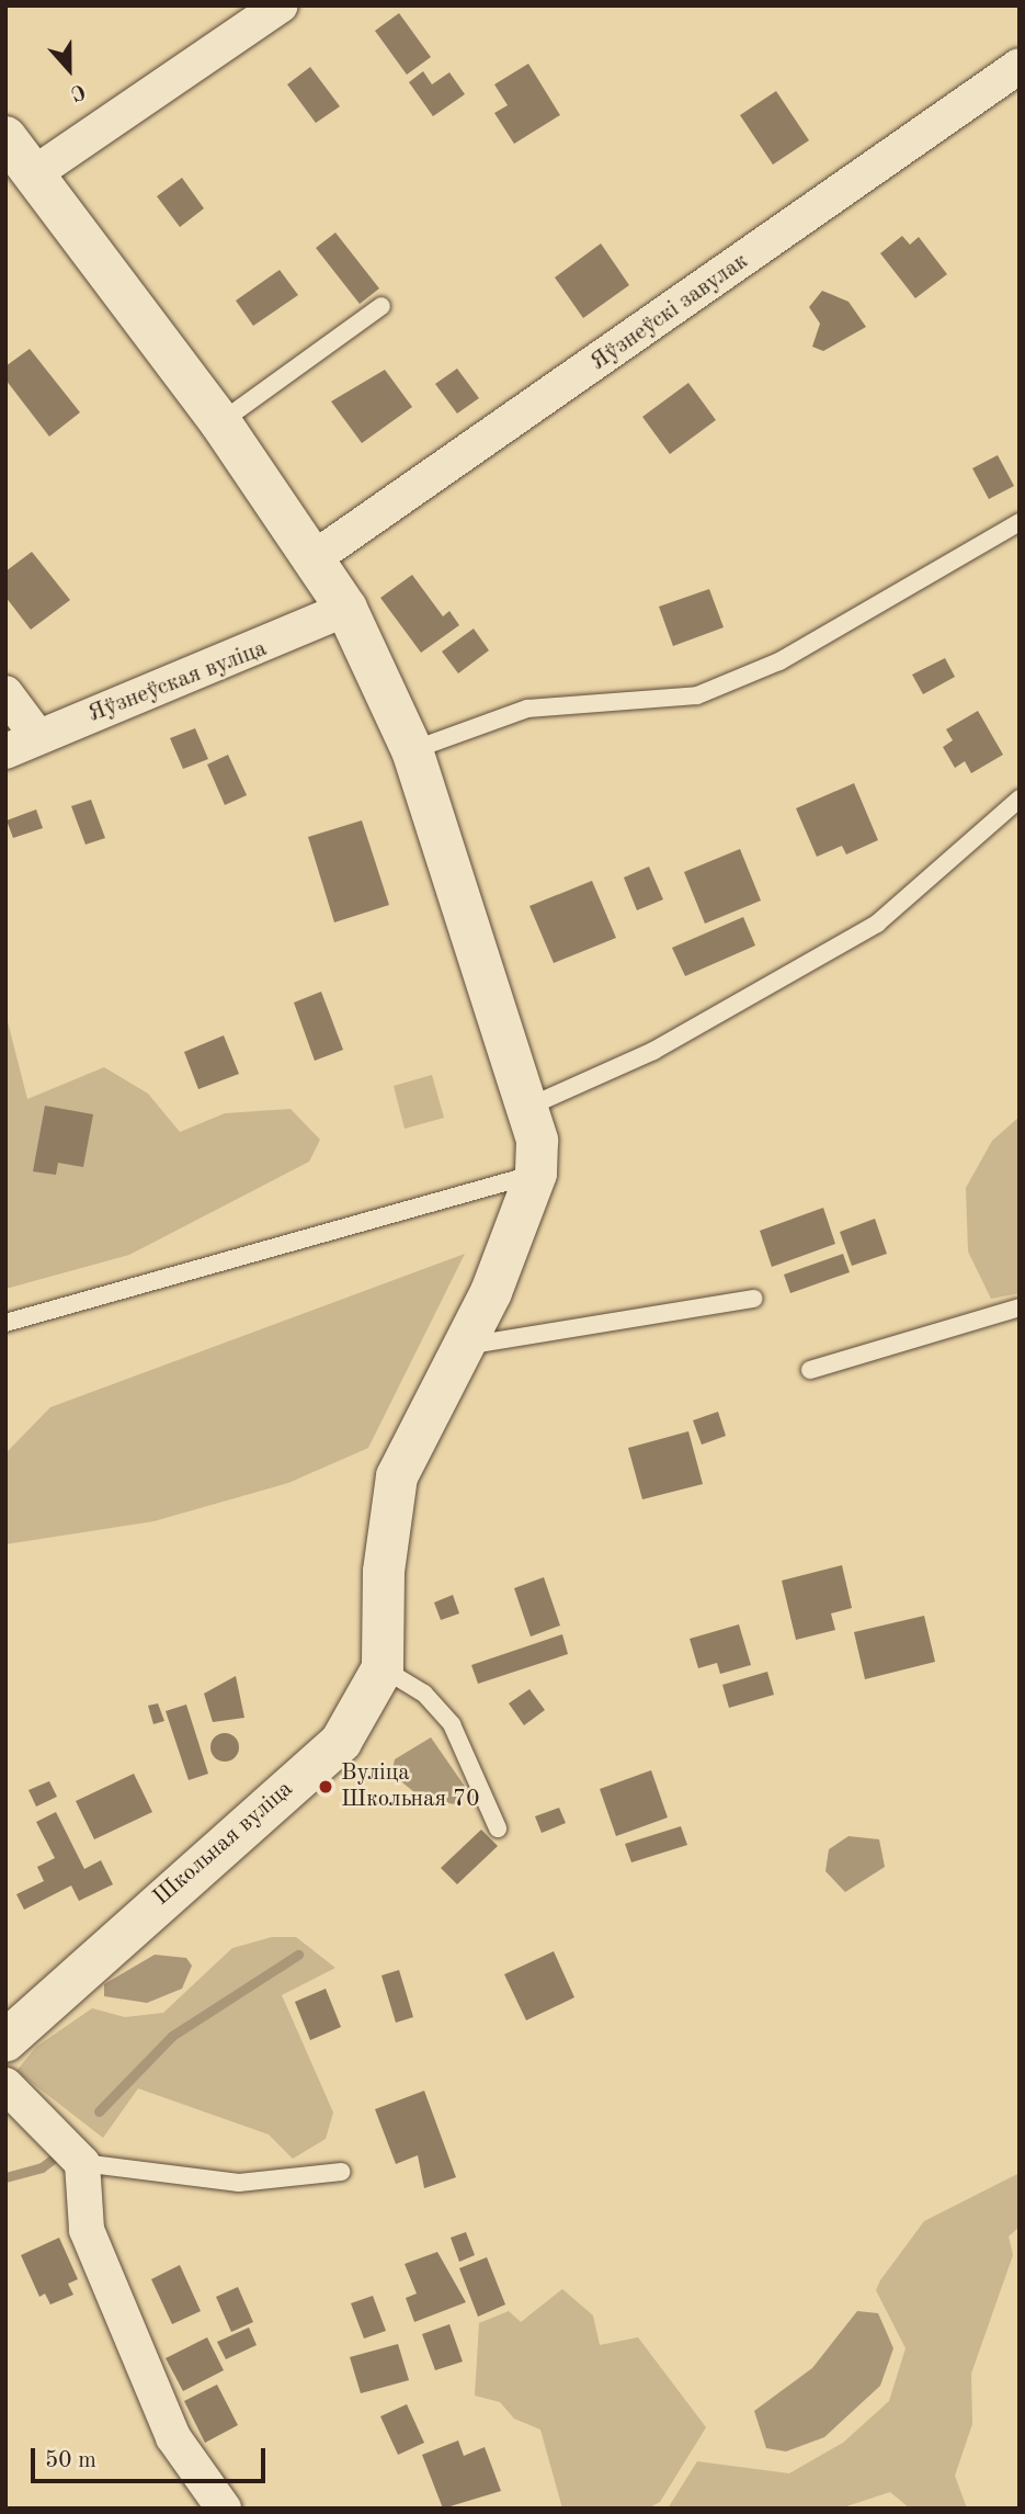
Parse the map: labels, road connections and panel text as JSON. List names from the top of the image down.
{
  "streets": {
    "street": ["Яўзнеўскі завулак", "Яўзнеўская вуліца", "Школьная вуліца"]
  },
  "places": ["Вуліца Школьная 70"],
  "scale_bar": "50 m",
  "north": "bottom"
}
